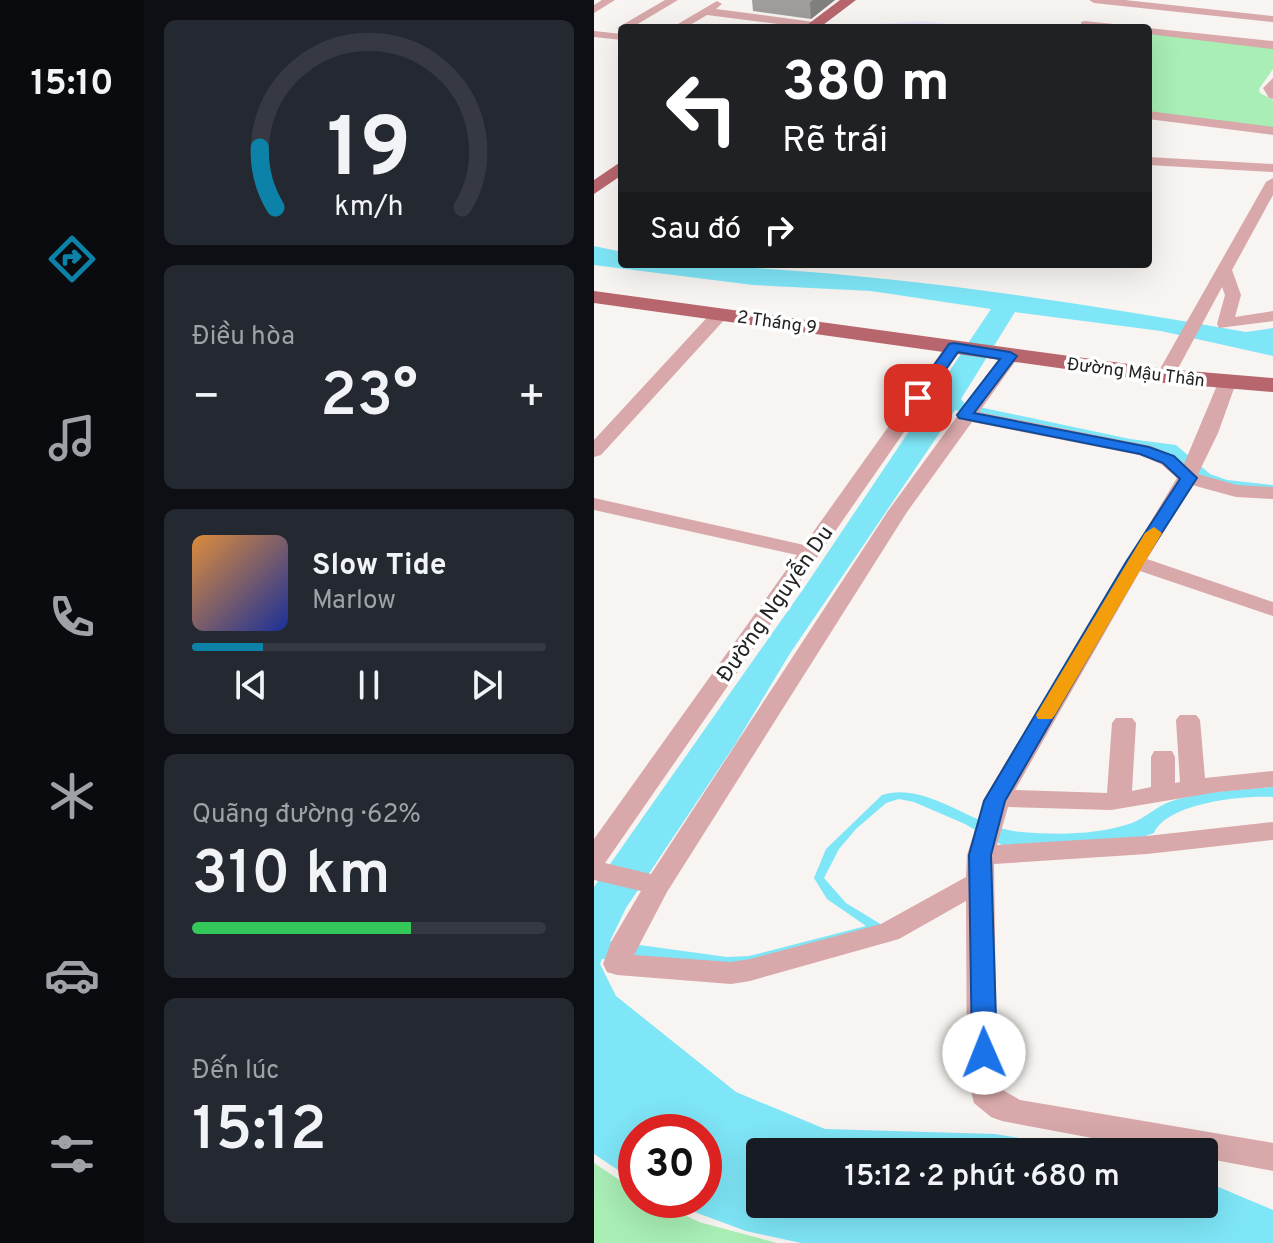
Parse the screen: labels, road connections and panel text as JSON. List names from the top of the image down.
{
  "streets": {
    "main road": ["2 Tháng 9", "Đường Mậu Thân"],
    "street": ["Đường Nguyễn Du"]
  },
  "crossings": [
    ["2 Tháng 9", "Đường Mậu Thân"],
    ["2 Tháng 9", "Đường Nguyễn Du"]
  ],
  "page": {
    "tabs": "15:10",
    "turn": ["380 m", "Rẽ trái"],
    "then": "Sau đó",
    "tile": [
      "Điều hòa",
      ["Quãng đường · 62%", "310 km"],
      ["Đến lúc", "15:12"]
    ],
    "heat": ["−", "23°", "+"],
    "song": ["Slow Tide", "Marlow"],
    "limit": "30",
    "trip": "15:12 · 2 phút · 680 m",
    "gauge": ["19", "km/h"]
  }
}
